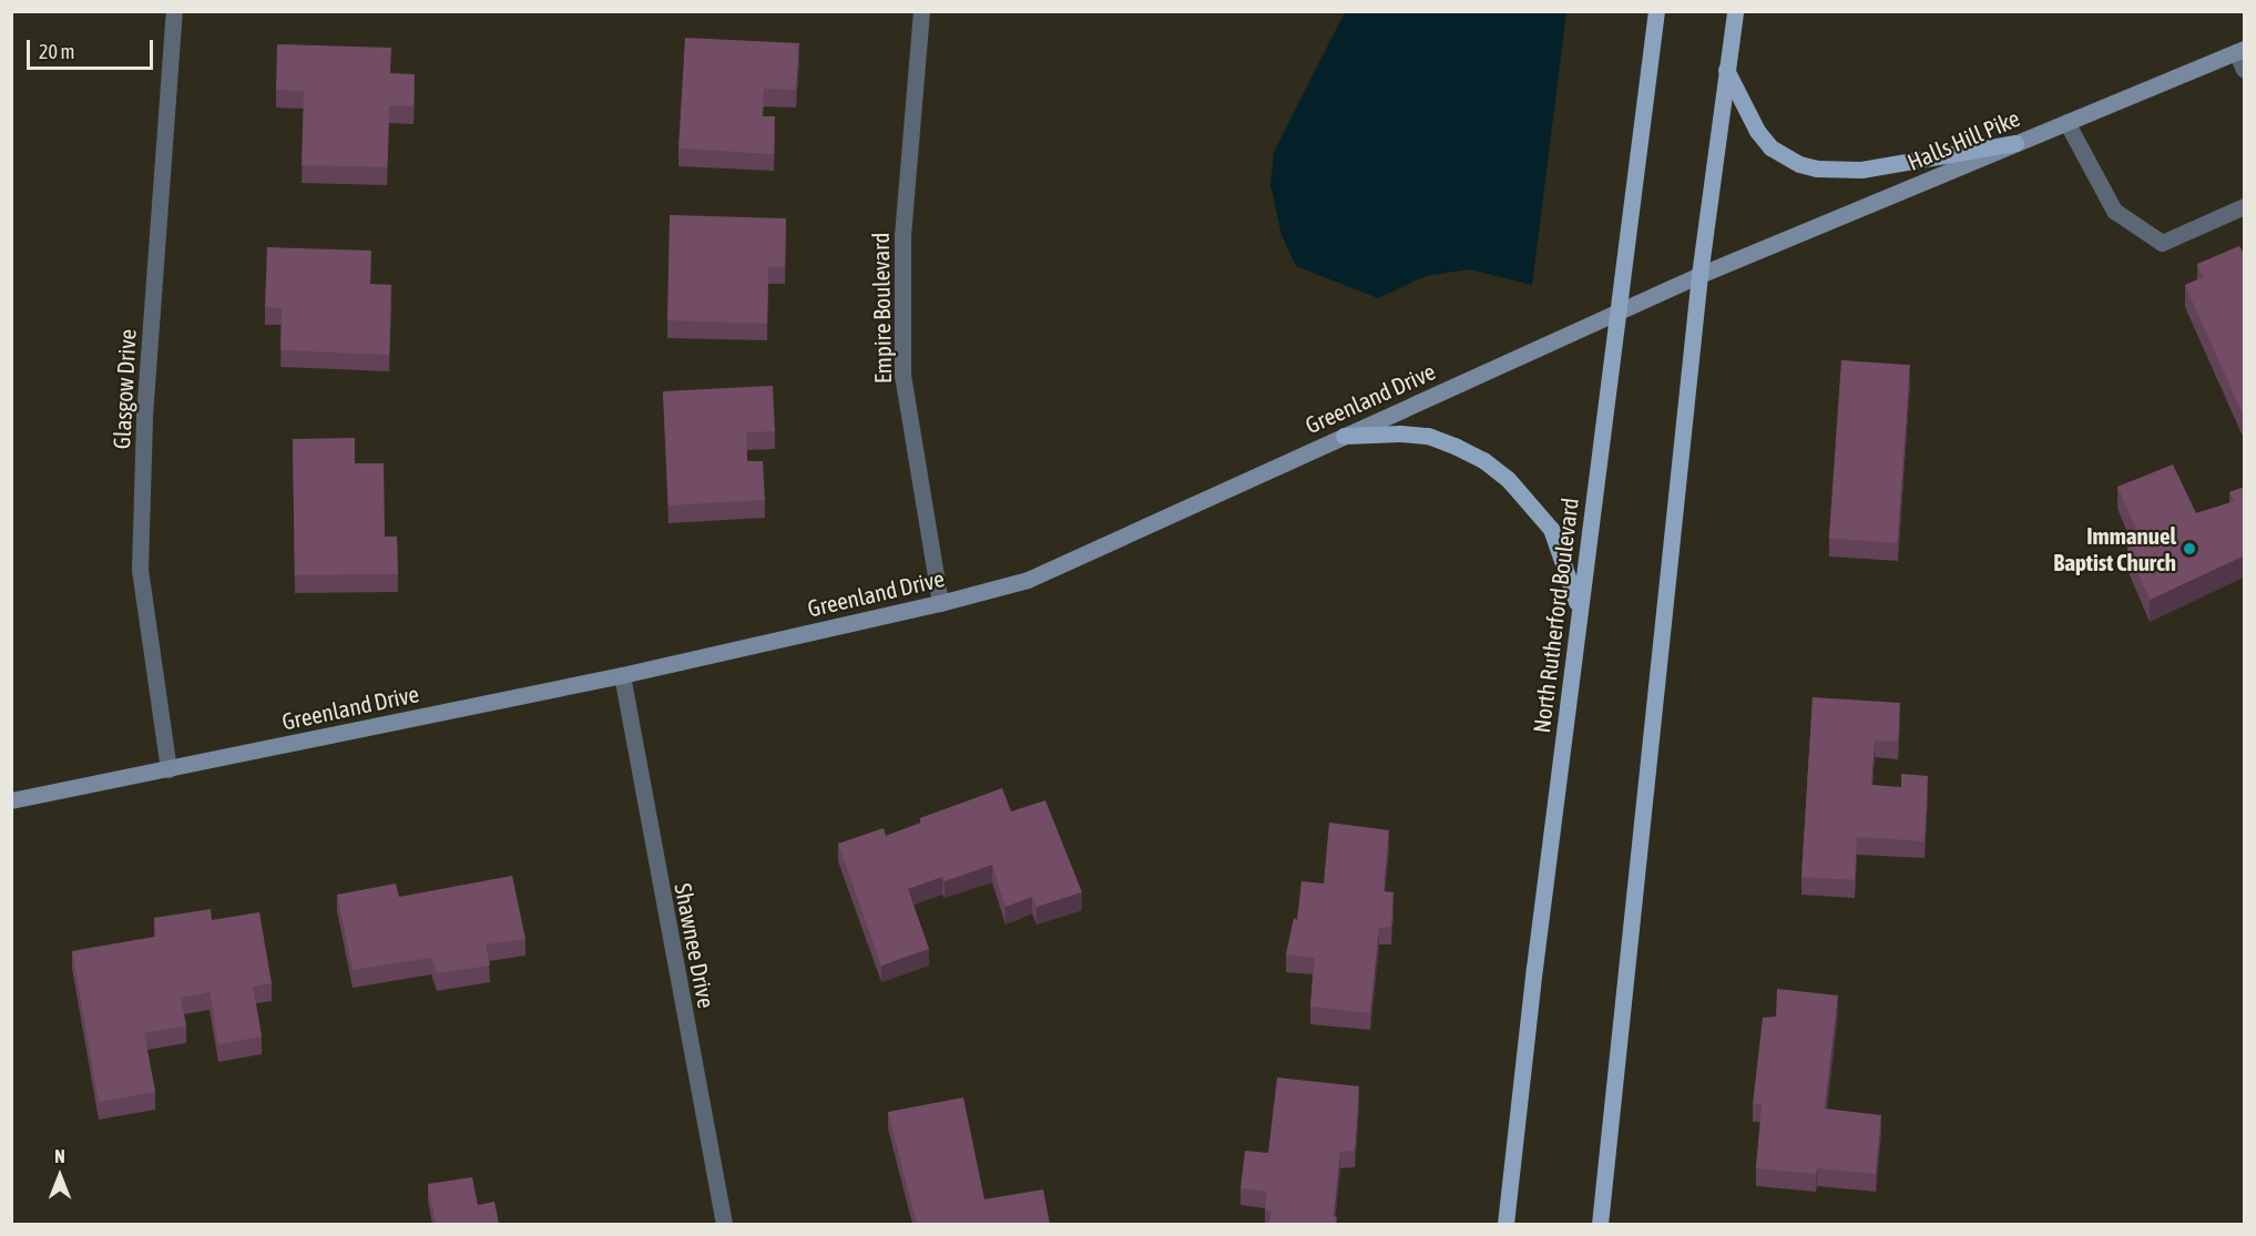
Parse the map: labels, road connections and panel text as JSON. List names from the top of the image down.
{
  "streets": {
    "main road": ["North Rutherford Boulevard"],
    "street": [
      "Halls Hill Pike",
      "Empire Boulevard",
      "Glasgow Drive",
      "Greenland Drive",
      "Shawnee Drive"
    ]
  },
  "crossings": [
    ["Halls Hill Pike", "Greenland Drive"],
    ["Empire Boulevard", "Greenland Drive"],
    ["Glasgow Drive", "Greenland Drive"],
    ["Greenland Drive", "North Rutherford Boulevard"],
    ["Greenland Drive", "Shawnee Drive"]
  ],
  "places": ["Immanuel Baptist Church"],
  "scale_bar": "20 m",
  "north": "top"
}
